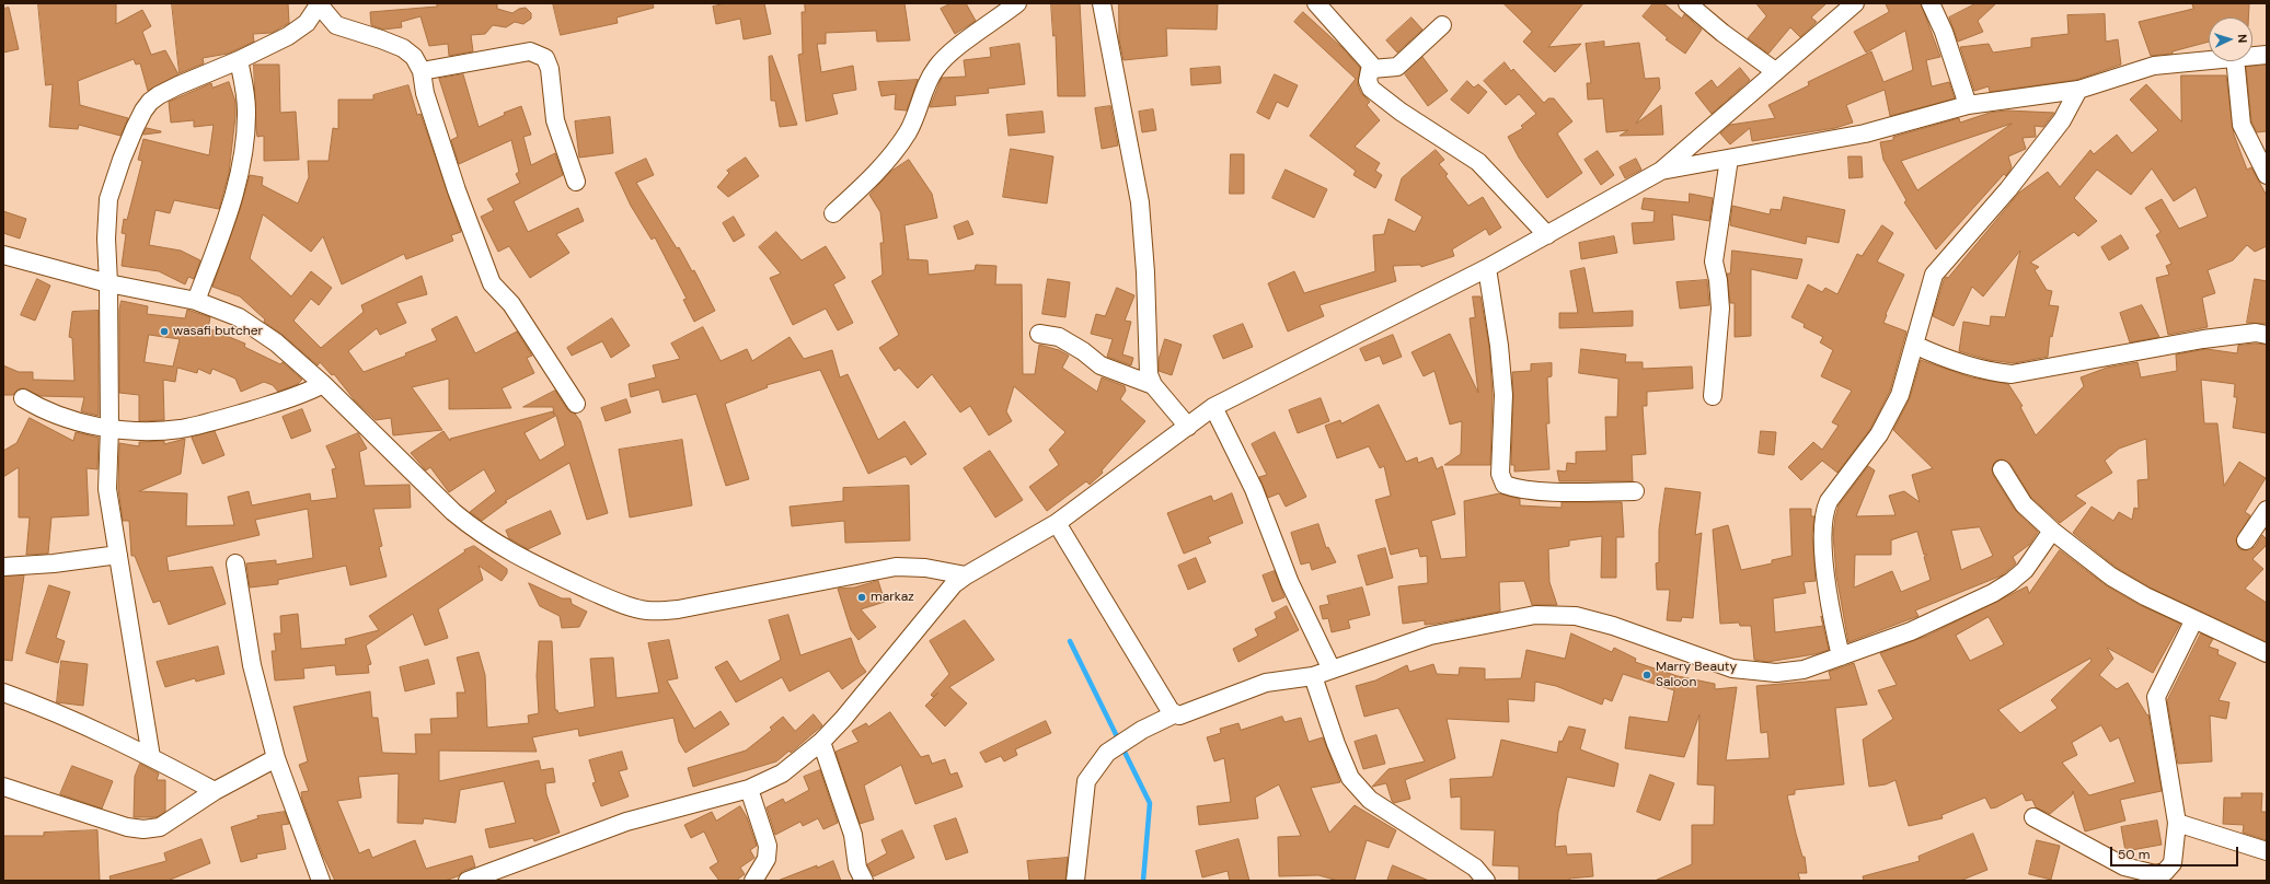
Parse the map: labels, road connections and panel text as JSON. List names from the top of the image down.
{
  "places": ["wasafi butcher", "markaz", "Marry Beauty Saloon"],
  "scale_bar": "50 m",
  "north": "right"
}
